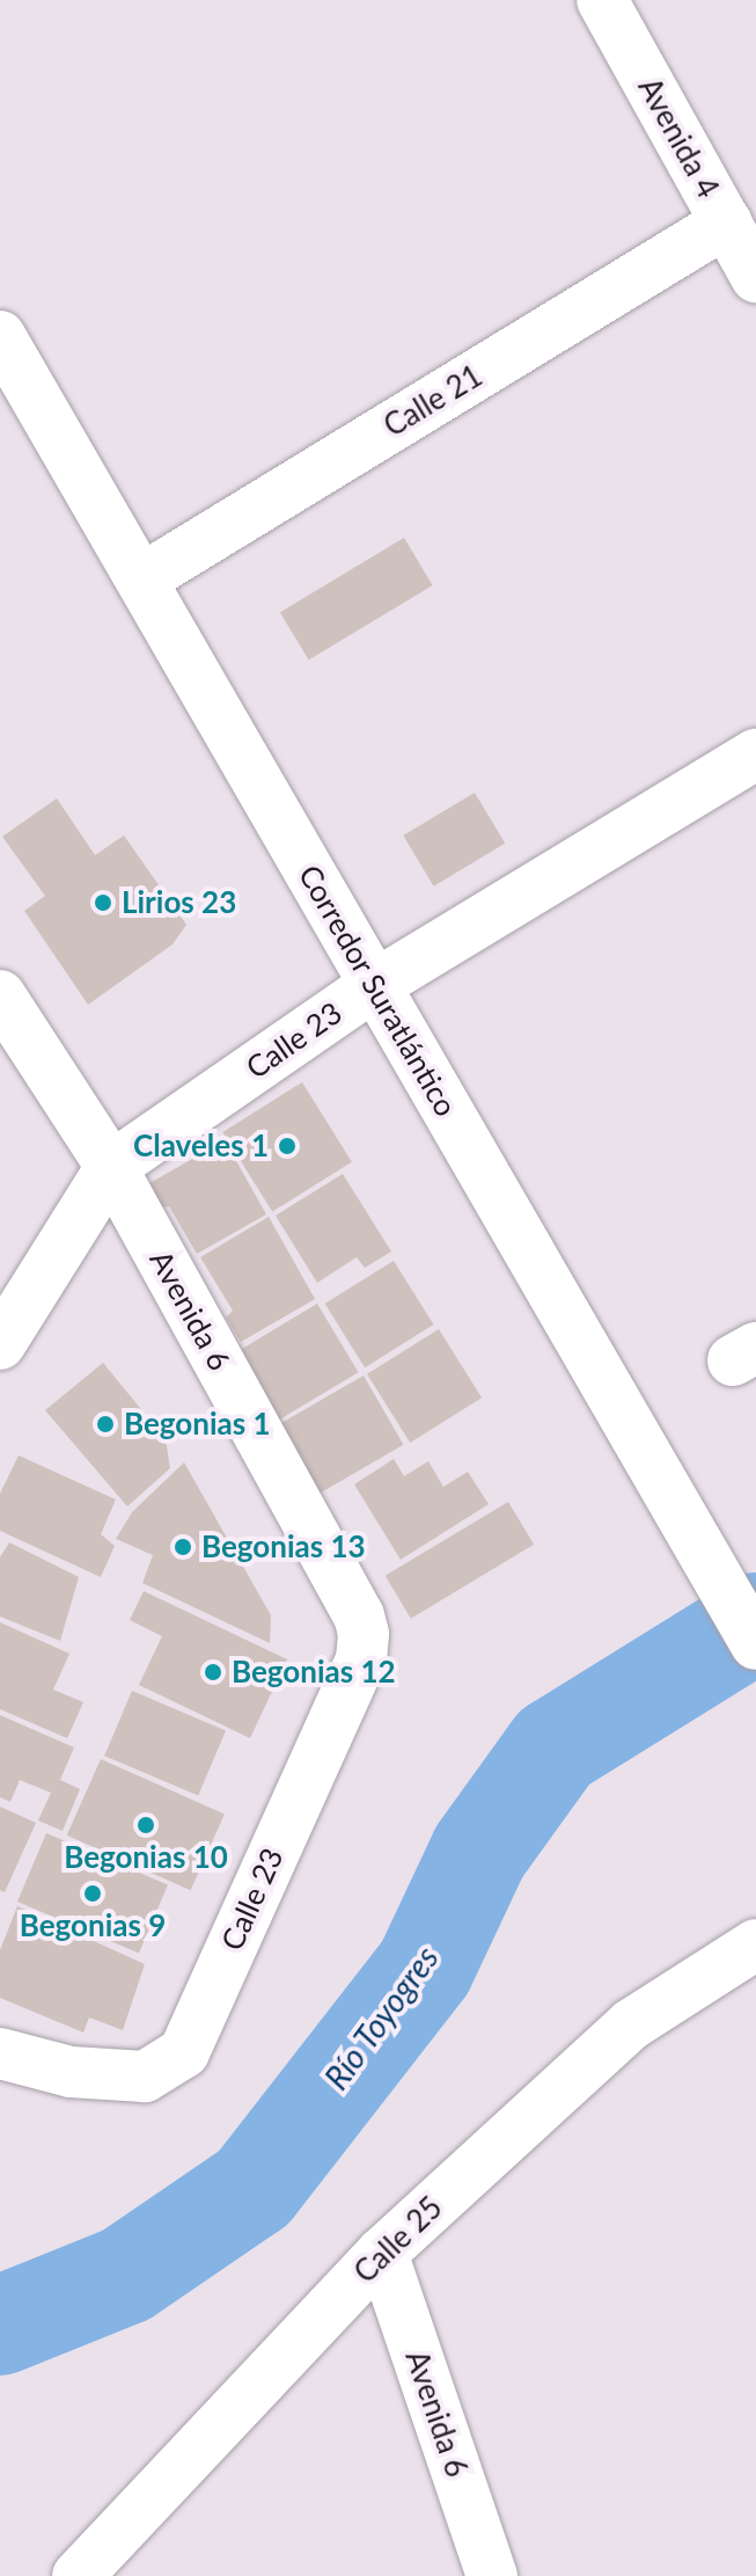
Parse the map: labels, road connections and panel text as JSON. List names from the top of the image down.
{
  "streets": {
    "street": [
      "Avenida 4",
      "Calle 21",
      "Corredor Suratlántico",
      "Calle 23",
      "Avenida 6",
      "Calle 25"
    ]
  },
  "crossings": [
    ["Avenida 4", "Calle 21"],
    ["Calle 21", "Corredor Suratlántico"],
    ["Corredor Suratlántico", "Calle 23"],
    ["Calle 23", "Avenida 6"],
    ["Avenida 6", "Calle 25"]
  ],
  "water": ["Río Toyogres"],
  "places": [
    "Lirios 23",
    "Claveles 1",
    "Begonias 1",
    "Begonias 13",
    "Begonias 12",
    "Begonias 10",
    "Begonias 9"
  ]
}
